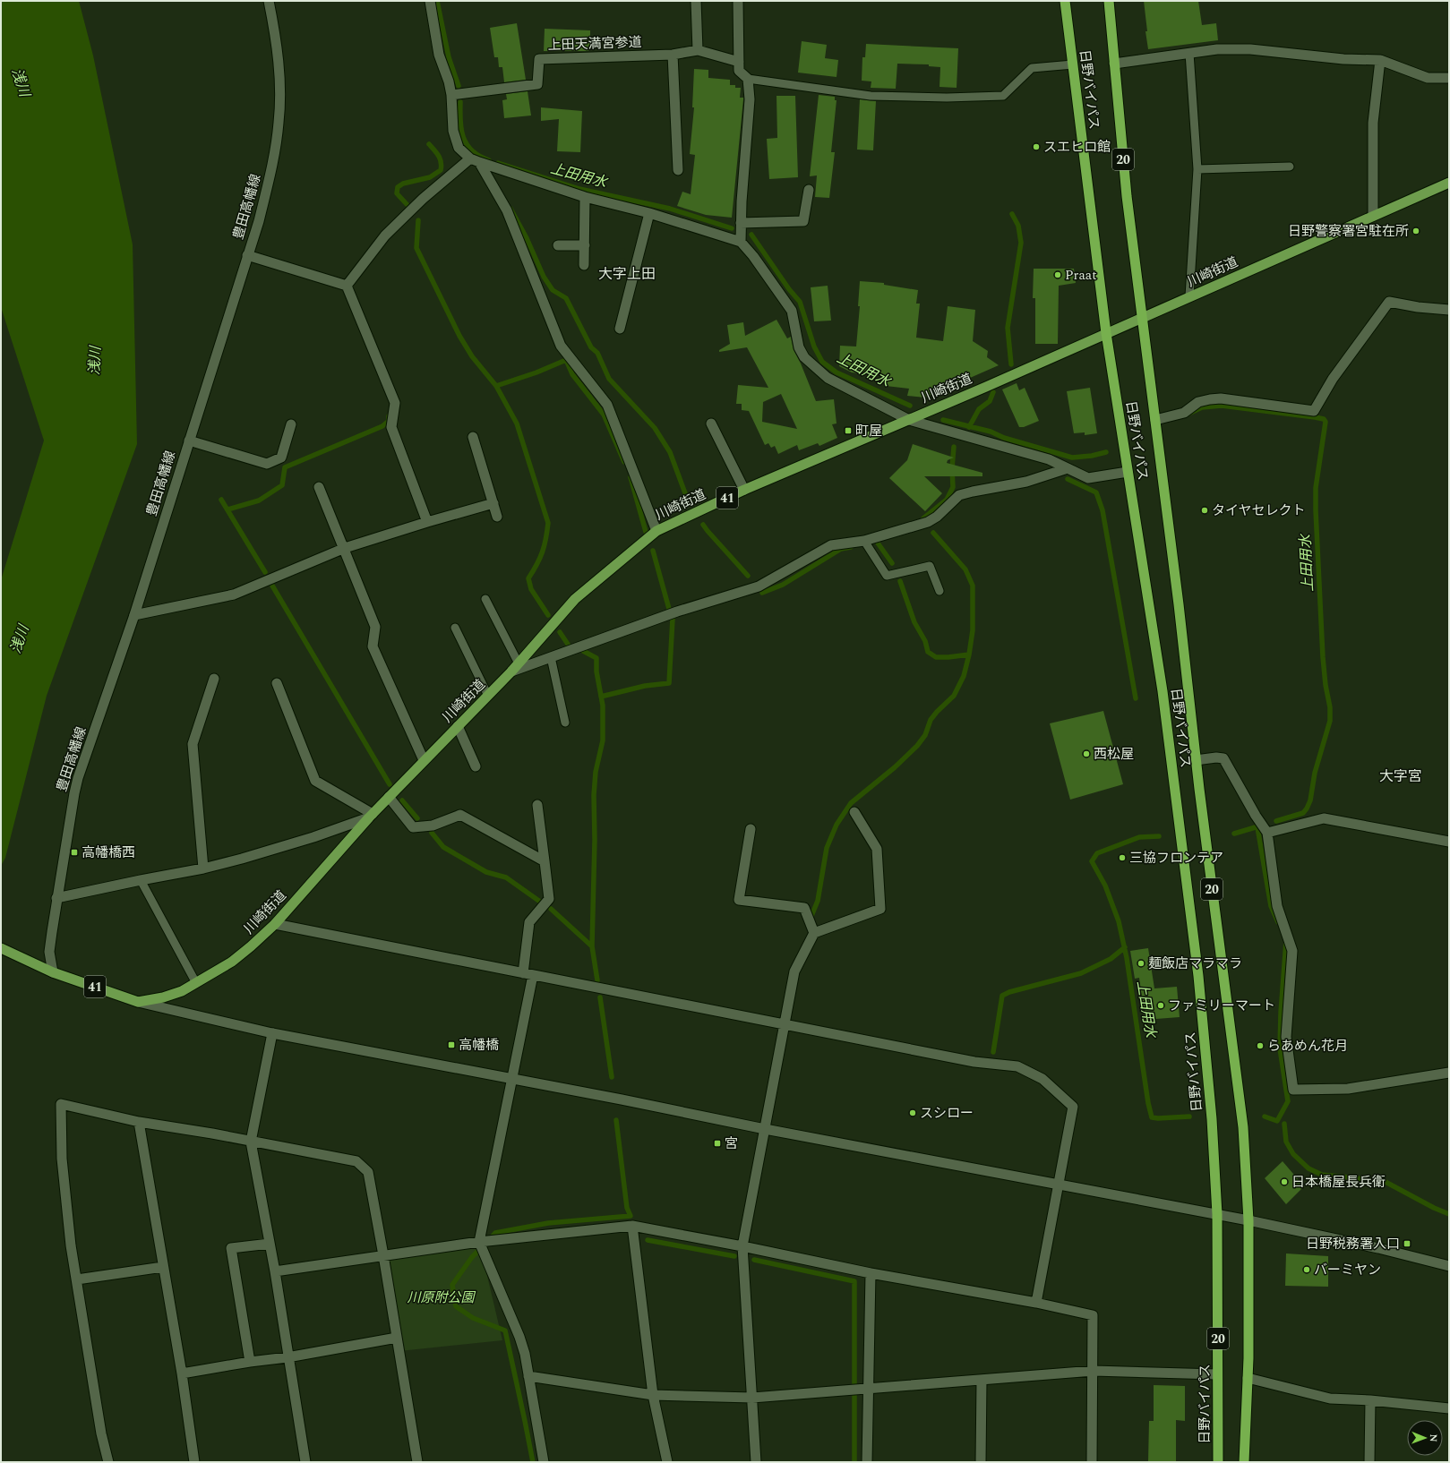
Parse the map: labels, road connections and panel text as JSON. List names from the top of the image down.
{
  "streets": {
    "highway": ["日野バイパス", "20"],
    "main road": ["川崎街道", "41"],
    "street": ["上田天満宮参道", "豊田高幡線"]
  },
  "crossings": [
    ["日野バイパス", "川崎街道"],
    ["豊田高幡線", "川崎街道"],
    ["豊田高幡線", "41"],
    ["川崎街道", "41"]
  ],
  "districts": ["大字上田", "大字宮"],
  "water": ["浅川", "上田用水"],
  "parks": ["川原附公園"],
  "places": {
    "other": [
      "スエヒロ館",
      "日野警察署宮駐在所",
      "Praat",
      "タイヤセレクト",
      "西松屋",
      "三協フロンテア",
      "麺飯店マラマラ",
      "ファミリーマート",
      "らあめん花月",
      "スシロー",
      "日本橋屋長兵衛",
      "バーミヤン"
    ],
    "transit": [
      "町屋",
      "高幡橋西",
      "高幡橋",
      "宮",
      "日野税務署入口"
    ]
  },
  "north": "right"
}
